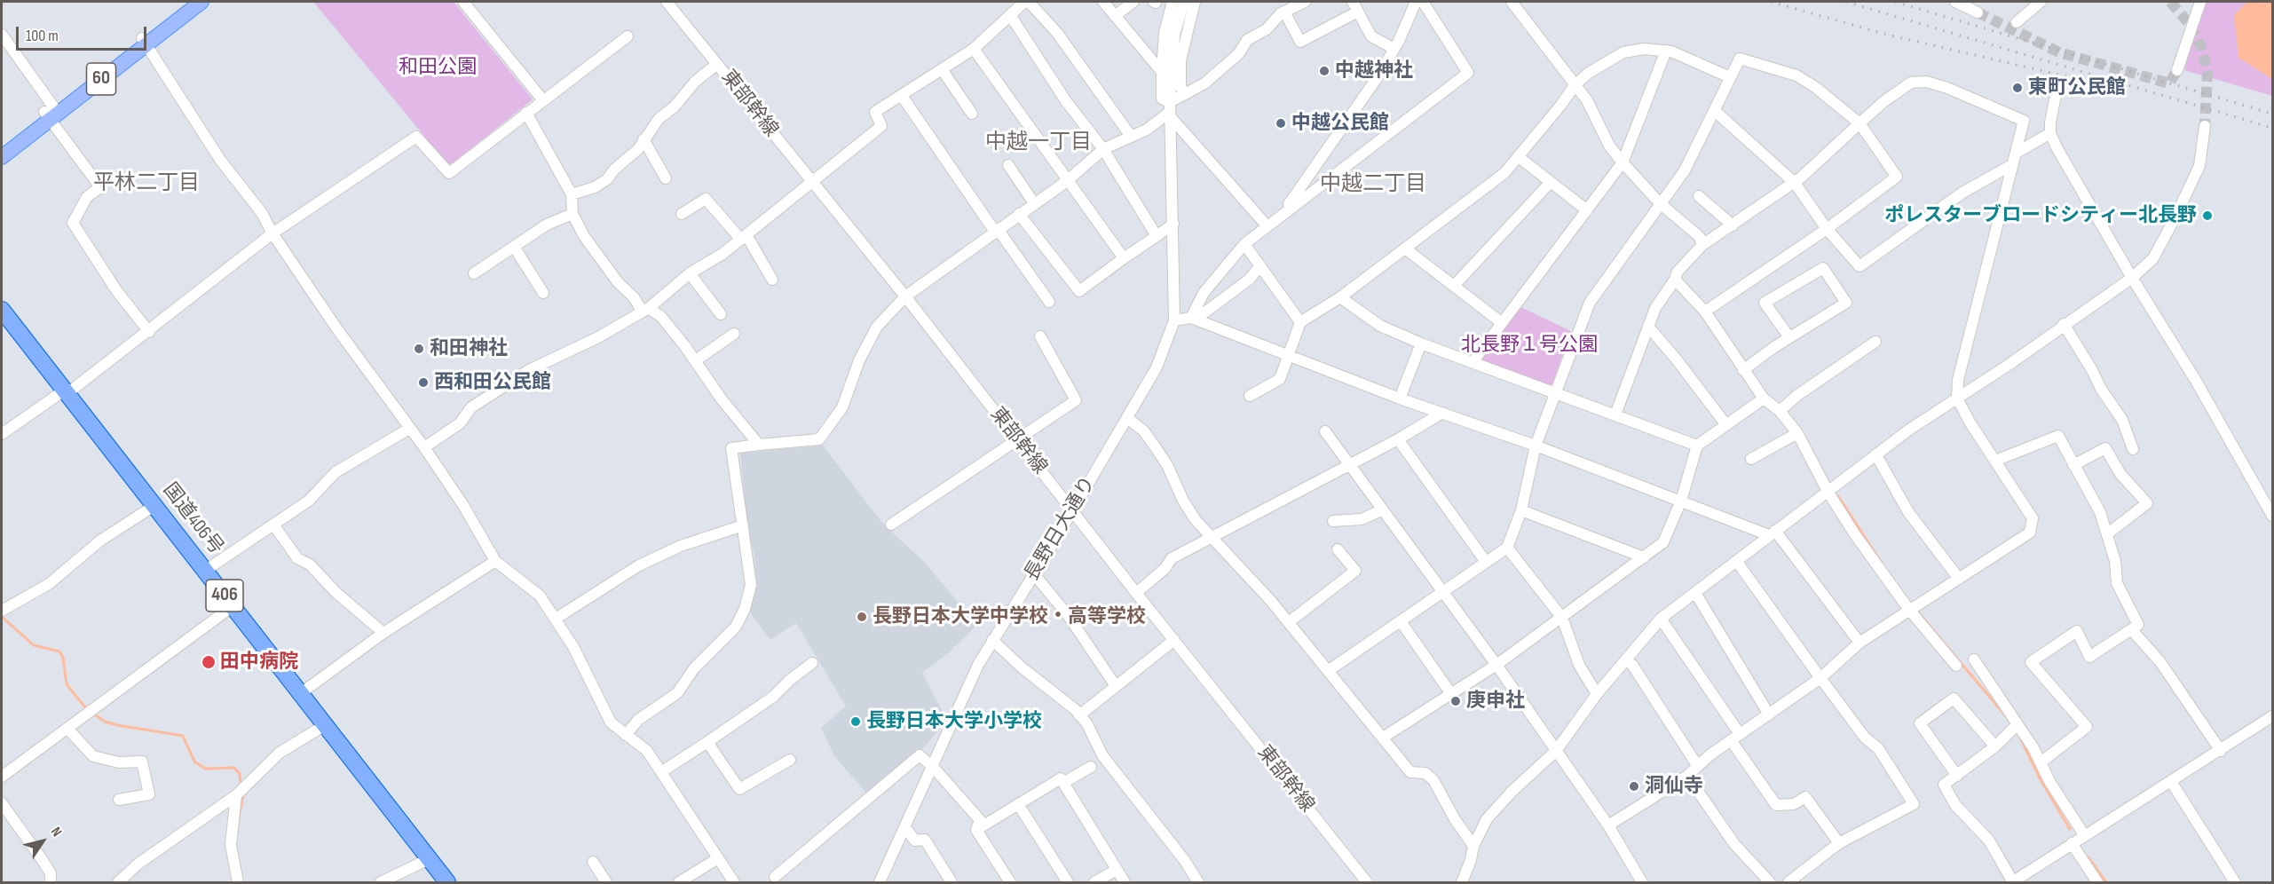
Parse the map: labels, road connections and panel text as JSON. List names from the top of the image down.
{
  "streets": {
    "highway": ["国道406号", "406"],
    "main road": ["60"],
    "street": ["東部幹線", "長野日大通り"]
  },
  "crossings": [
    ["東部幹線", "長野日大通り"]
  ],
  "districts": ["中越一丁目", "平林二丁目", "中越二丁目"],
  "parks": ["和田公園", "北長野１号公園"],
  "places": [
    "中越神社",
    "東町公民館",
    "中越公民館",
    "ポレスターブロードシティー北長野",
    "和田神社",
    "西和田公民館",
    "長野日本大学中学校・高等学校",
    "田中病院",
    "庚申社",
    "長野日本大学小学校",
    "洞仙寺"
  ],
  "scale_bar": "100 m",
  "north": "top right"
}
